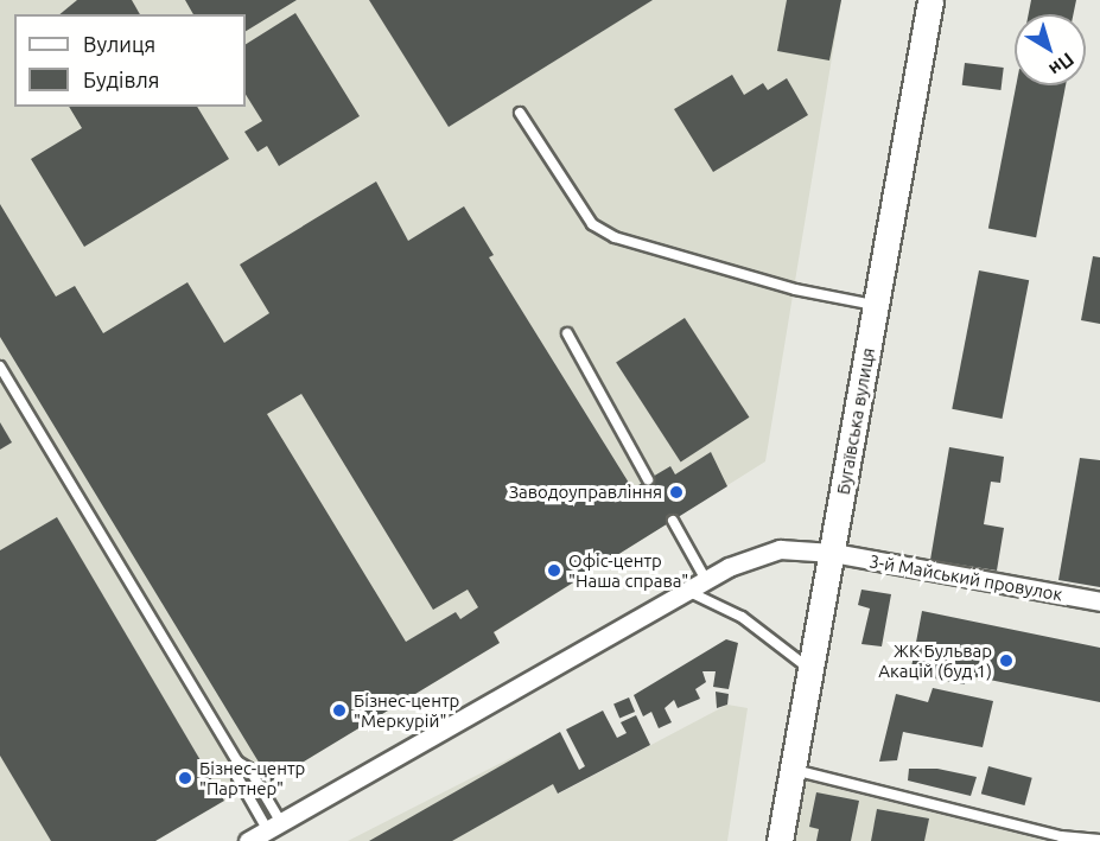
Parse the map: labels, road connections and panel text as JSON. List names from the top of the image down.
{
  "streets": {
    "main road": ["Бугаївська вулиця"],
    "street": ["3-й Майський провулок"]
  },
  "crossings": [
    ["Бугаївська вулиця", "3-й Майський провулок"]
  ],
  "places": [
    "Заводоуправління",
    "Офіс-центр \"Наша справа\"",
    "ЖК Бульвар Акацій (буд 1)",
    "Бізнес-центр \"Меркурій\"",
    "Бізнес-центр \"Партнер\""
  ],
  "legend": ["Вулиця", "Будівля"],
  "north": "bottom right"
}
